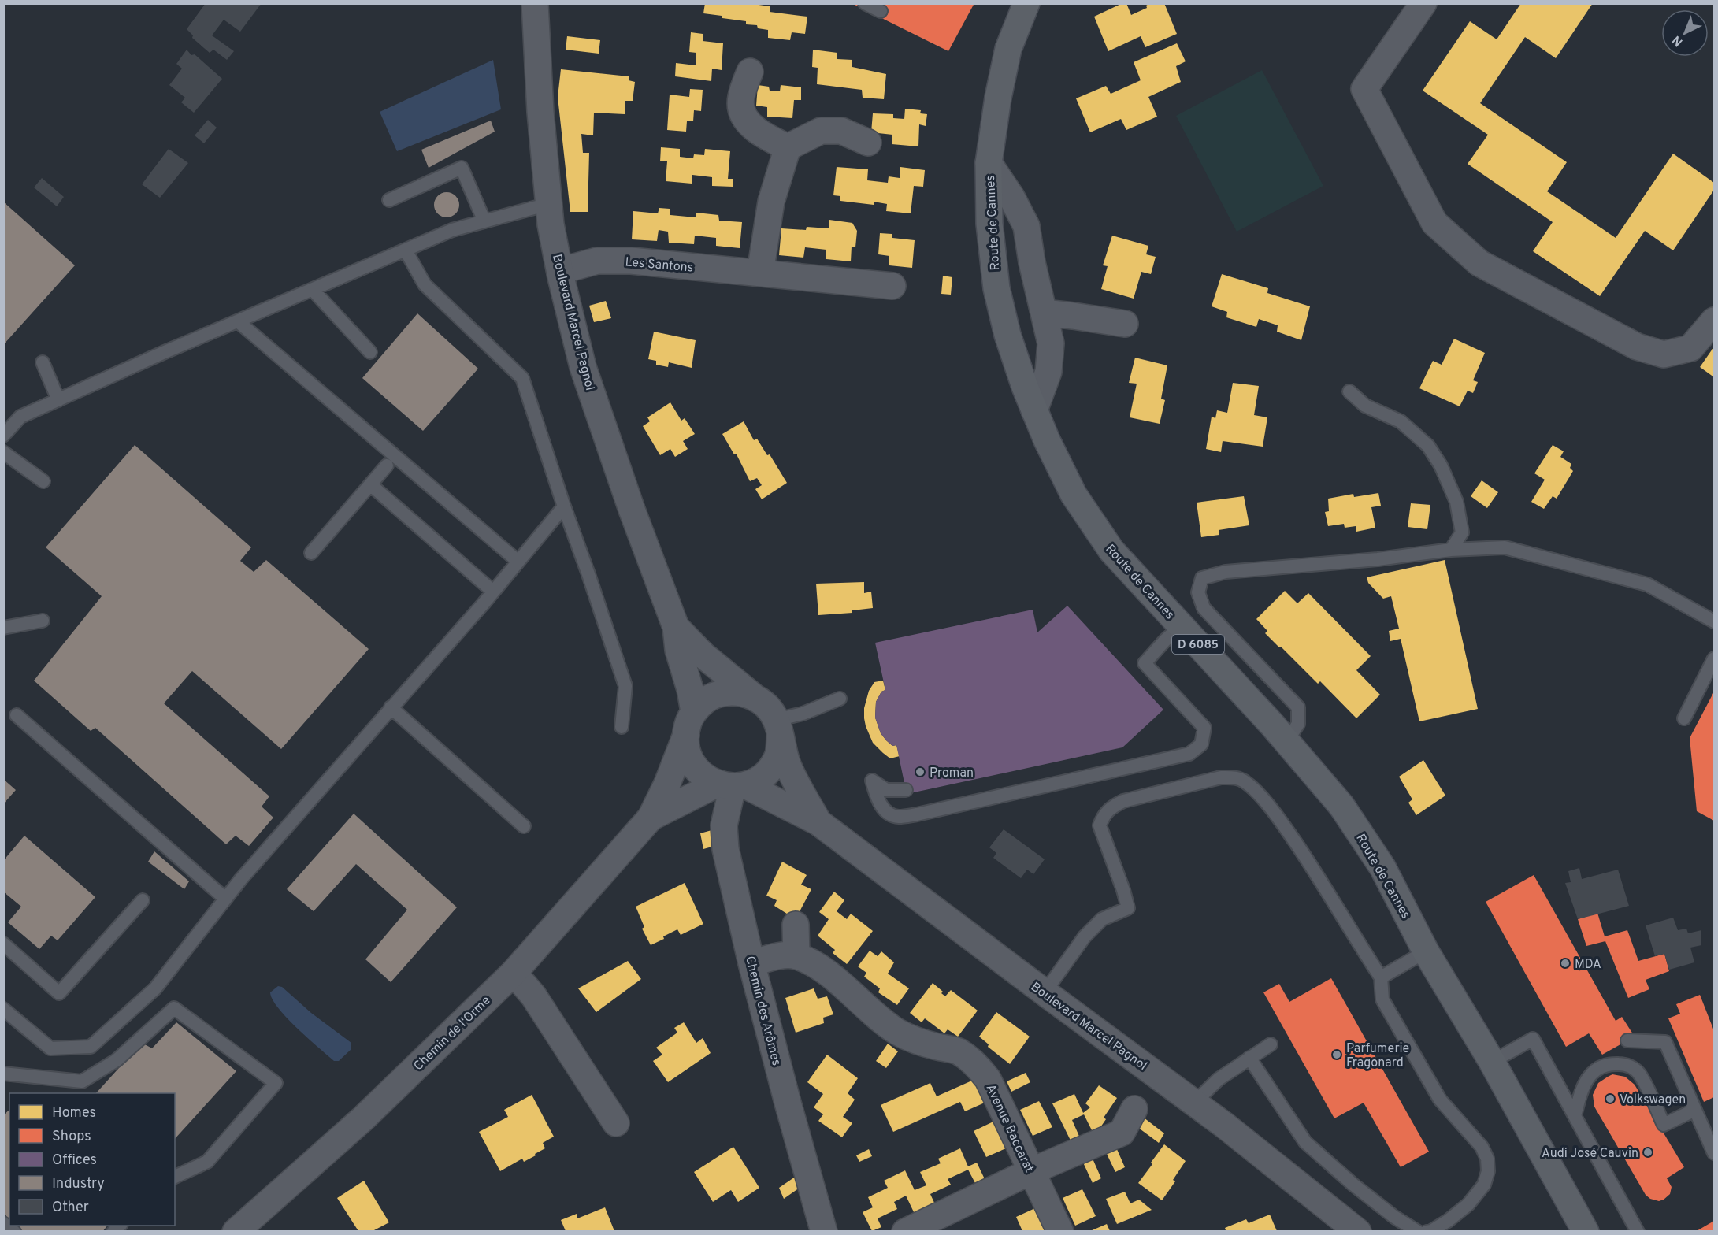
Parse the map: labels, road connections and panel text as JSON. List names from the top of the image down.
{
  "streets": {
    "main road": ["Route de Cannes", "D 6085"],
    "street": [
      "Les Santons",
      "Boulevard Marcel Pagnol",
      "Chemin des Arômes",
      "Chemin de l'Orme",
      "Avenue Baccarat"
    ]
  },
  "crossings": [
    ["Les Santons", "Boulevard Marcel Pagnol"],
    ["Boulevard Marcel Pagnol", "Chemin des Arômes"],
    ["Boulevard Marcel Pagnol", "Chemin de l'Orme"],
    ["Chemin des Arômes", "Chemin de l'Orme"],
    ["Chemin des Arômes", "Avenue Baccarat"]
  ],
  "places": [
    "Proman",
    "MDA",
    "Parfumerie Fragonard",
    "Volkswagen",
    "Audi José Cauvin"
  ],
  "legend": [
    "Homes",
    "Shops",
    "Offices",
    "Industry",
    "Other"
  ],
  "north": "bottom left"
}
